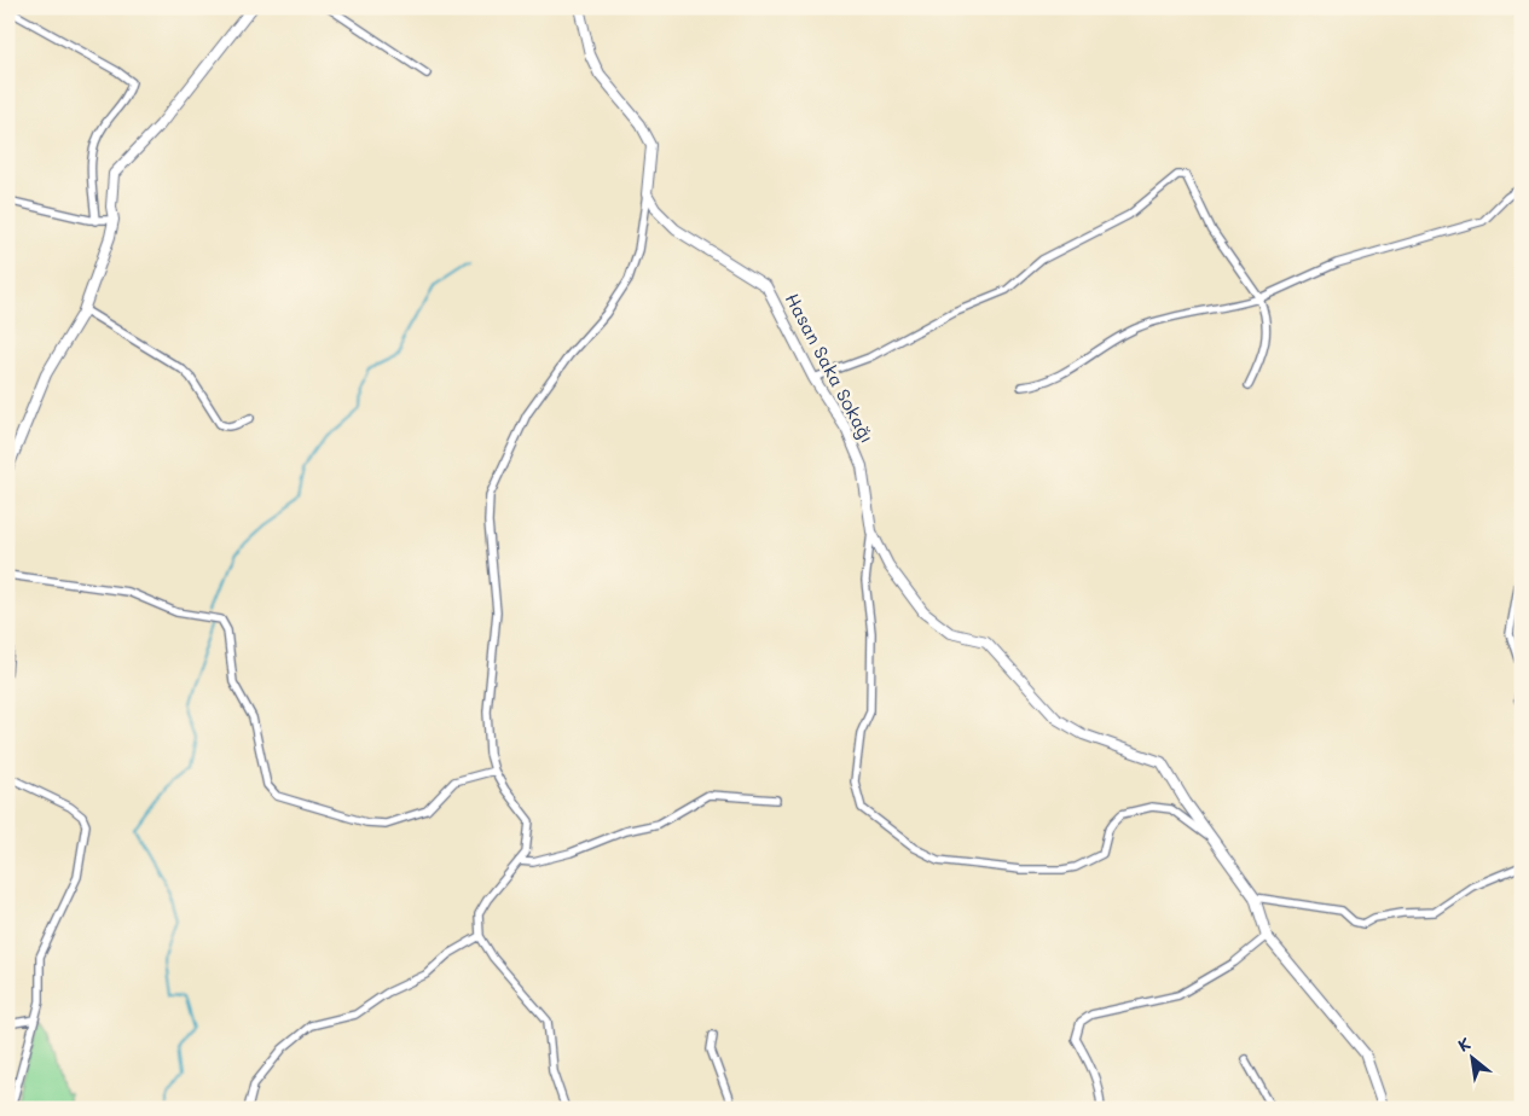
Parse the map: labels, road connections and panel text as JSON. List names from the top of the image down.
{
  "streets": {
    "street": ["Hasan Saka Sokağı"]
  },
  "north": "top left"
}
